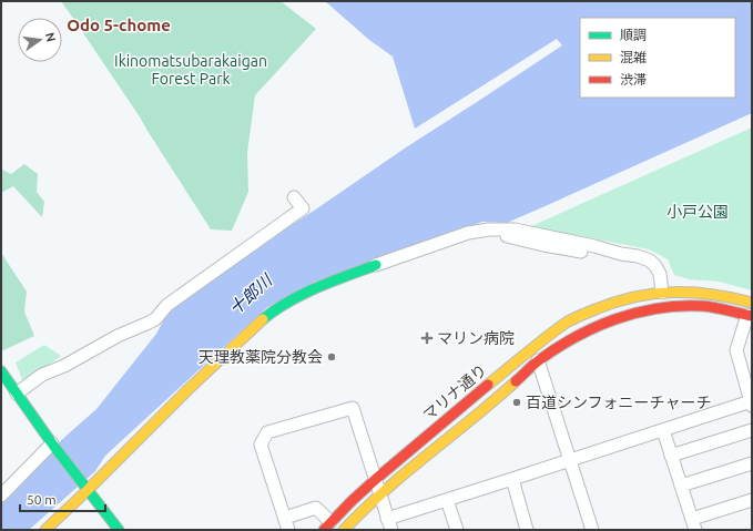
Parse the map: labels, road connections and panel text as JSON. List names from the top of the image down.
{
  "streets": {
    "street": ["マリナ通り"]
  },
  "districts": ["Odo 5-chome"],
  "water": ["十郎川"],
  "parks": ["Ikinomatsubarakaigan Forest Park", "小戸公園"],
  "places": {
    "health": ["マリン病院"],
    "other": ["天理教薬院分教会", "百道シンフォニーチャーチ"]
  },
  "legend": ["順調", "混雑", "渋滞"],
  "scale_bar": "50 m",
  "north": "right"
}
